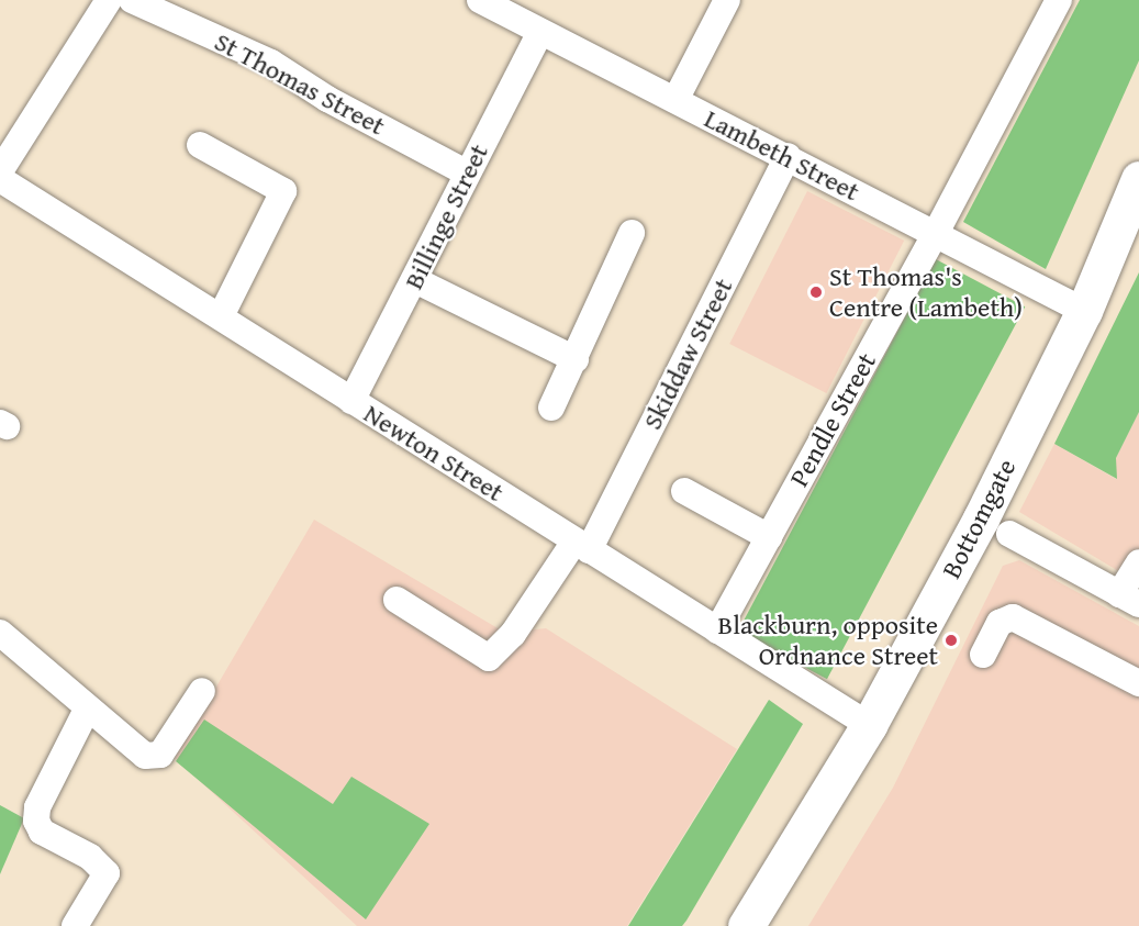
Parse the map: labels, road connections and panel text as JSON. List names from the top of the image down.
{
  "streets": {
    "highway": ["Bottomgate"],
    "street": [
      "St Thomas Street",
      "Lambeth Street",
      "Billinge Street",
      "Skiddaw Street",
      "Pendle Street",
      "Newton Street"
    ]
  },
  "crossings": [
    ["St Thomas Street", "Billinge Street"],
    ["Lambeth Street", "Billinge Street"],
    ["Lambeth Street", "Skiddaw Street"],
    ["Lambeth Street", "Pendle Street"],
    ["Lambeth Street", "Bottomgate"],
    ["Billinge Street", "Newton Street"],
    ["Skiddaw Street", "Newton Street"],
    ["Pendle Street", "Newton Street"],
    ["Newton Street", "Bottomgate"]
  ],
  "places": ["St Thomas's Centre (Lambeth)", "Blackburn, opposite Ordnance Street"]
}
